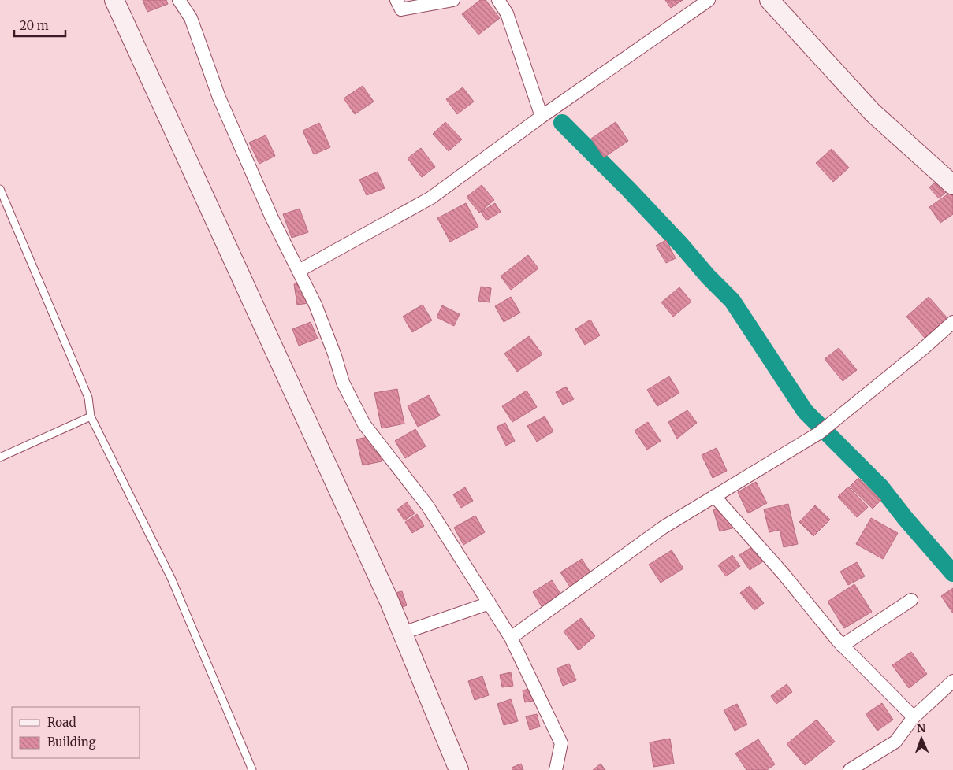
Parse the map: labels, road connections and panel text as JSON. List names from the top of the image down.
{
  "legend": ["Road", "Building"],
  "scale_bar": "20 m",
  "north": "top"
}
